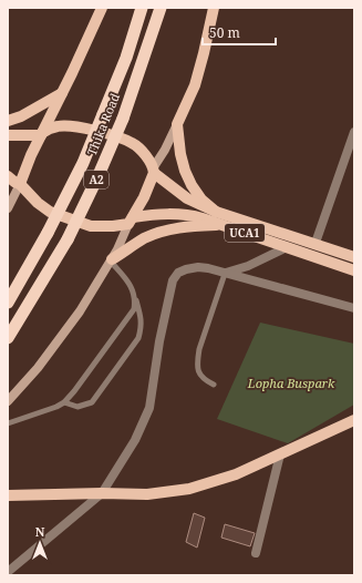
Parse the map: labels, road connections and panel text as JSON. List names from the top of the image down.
{
  "streets": {
    "highway": ["Thika Road", "A2"],
    "main road": ["UCA1"]
  },
  "parks": ["Lopha Buspark"],
  "scale_bar": "50 m",
  "north": "top"
}
